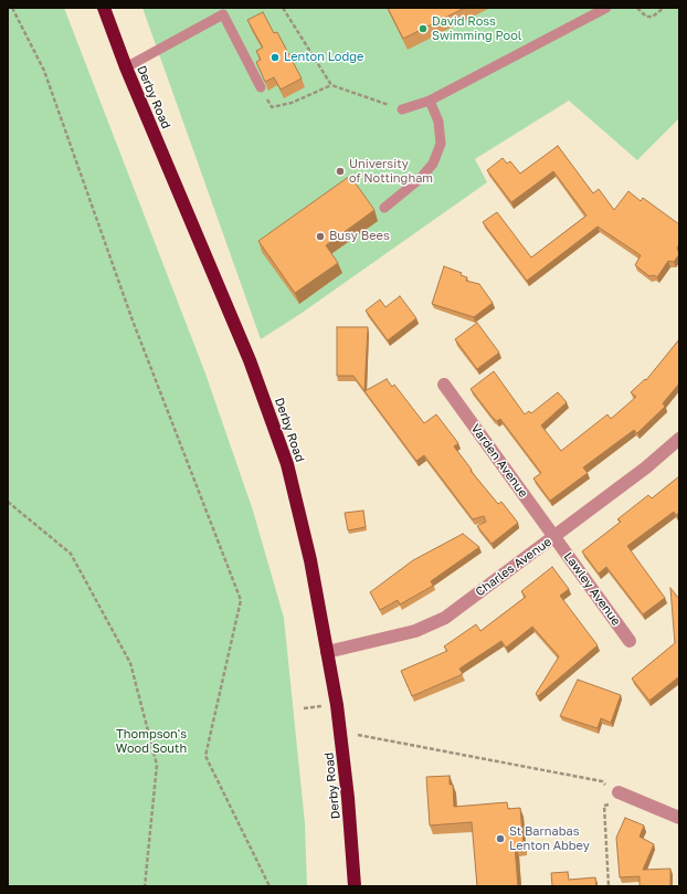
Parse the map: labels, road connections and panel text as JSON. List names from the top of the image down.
{
  "streets": {
    "highway": ["Derby Road"],
    "street": ["Varden Avenue", "Charles Avenue", "Lawley Avenue"]
  },
  "crossings": [
    ["Derby Road", "Charles Avenue"],
    ["Varden Avenue", "Charles Avenue"],
    ["Varden Avenue", "Lawley Avenue"],
    ["Charles Avenue", "Lawley Avenue"]
  ],
  "parks": ["Thompson's Wood South"],
  "places": [
    "David Ross Swimming Pool",
    "Lenton Lodge",
    "University of Nottingham",
    "Busy Bees",
    "St Barnabas Lenton Abbey"
  ]
}
